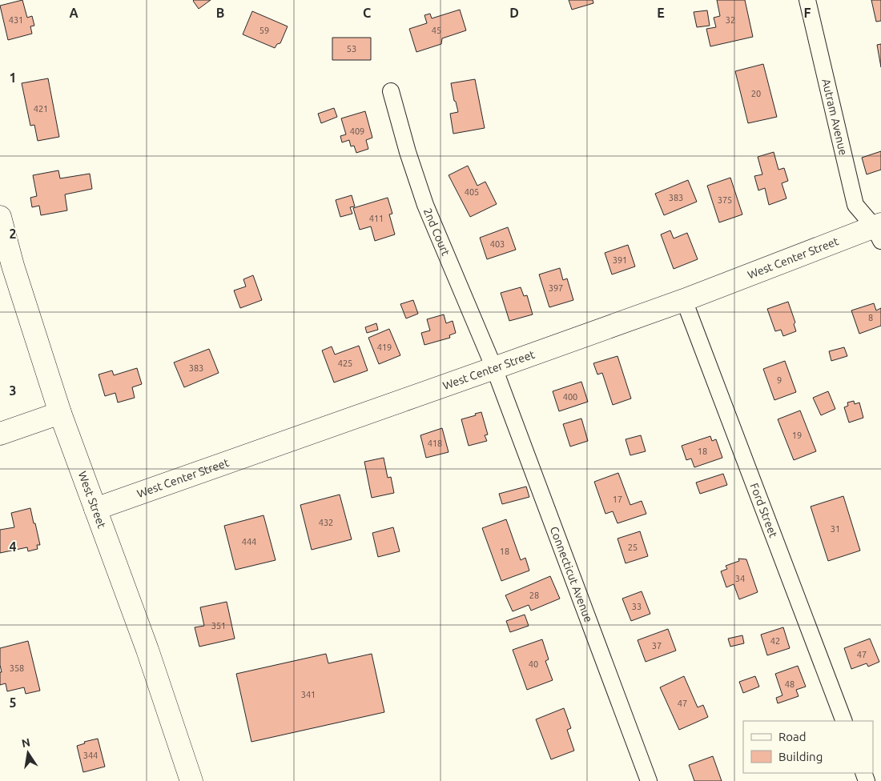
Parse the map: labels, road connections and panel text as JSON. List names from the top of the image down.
{
  "streets": {
    "street": [
      "Autram Avenue",
      "2nd Court",
      "West Center Street",
      "West Street",
      "Ford Street",
      "Connecticut Avenue"
    ]
  },
  "crossings": [
    ["Autram Avenue", "West Center Street"],
    ["2nd Court", "West Center Street"],
    ["2nd Court", "Connecticut Avenue"],
    ["West Center Street", "West Street"],
    ["West Center Street", "Ford Street"],
    ["West Center Street", "Connecticut Avenue"]
  ],
  "house_numbers": [
    "431",
    "32",
    "59",
    "45",
    "53",
    "20",
    "421",
    "409",
    "405",
    "383",
    "375",
    "411",
    "403",
    "391",
    "397",
    "8",
    "419",
    "425",
    "383",
    "9",
    "400",
    "19",
    "418",
    "18",
    "17",
    "432",
    "31",
    "444",
    "25",
    "18",
    "34",
    "28",
    "33",
    "351",
    "42",
    "37",
    "47",
    "40",
    "358",
    "48",
    "341",
    "47",
    "344"
  ],
  "legend": ["Road", "Building"],
  "north": "top",
  "grid": {
    "columns": [
      "A",
      "B",
      "C",
      "D",
      "E",
      "F"
    ],
    "rows": [
      "1",
      "2",
      "3",
      "4",
      "5"
    ]
  }
}
